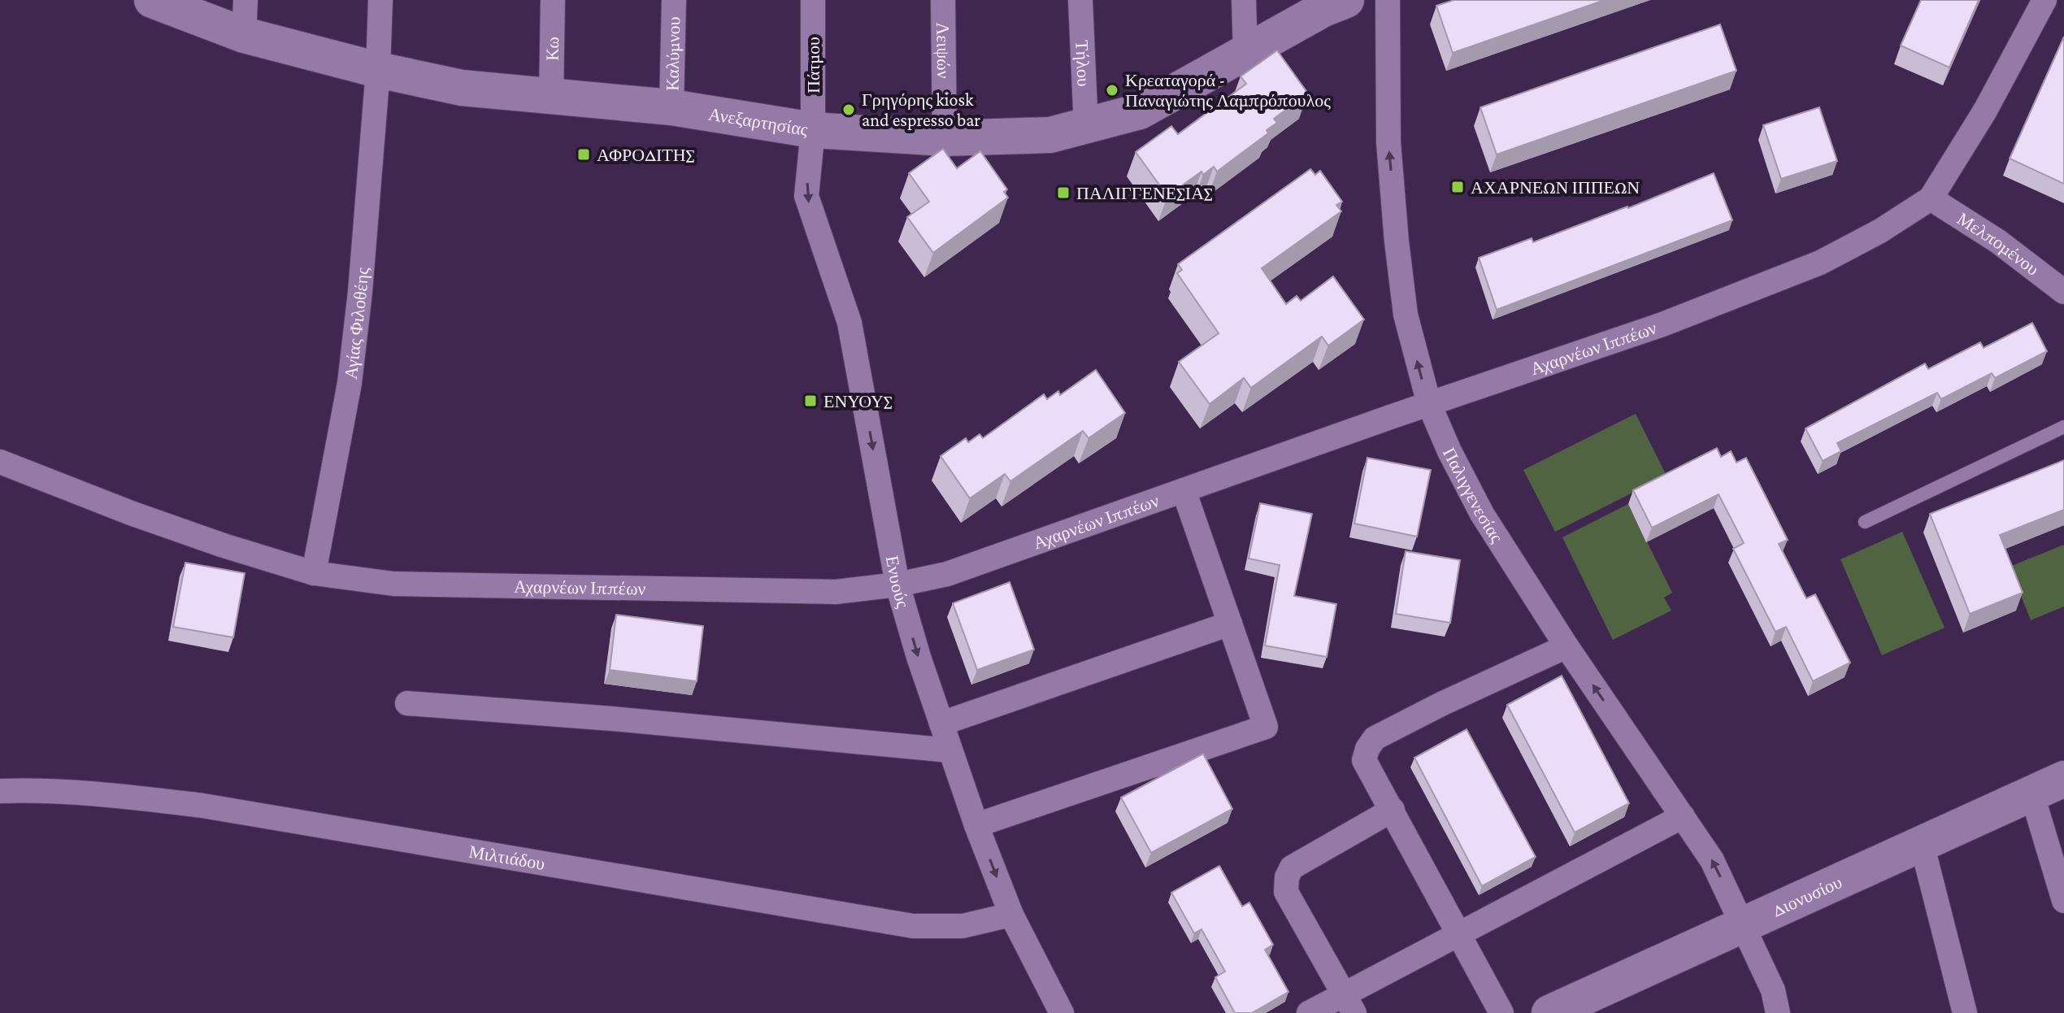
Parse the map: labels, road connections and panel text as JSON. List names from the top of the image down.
{
  "streets": {
    "street": [
      "Κω",
      "Λειψών",
      "Καλύμνου",
      "Τήλου",
      "Πάτμου",
      "Ανεξαρτησίας",
      "Μελπομένου",
      "Αγίας Φιλοθέης",
      "Αχαρνέων Ιππέων",
      "Παλιγγενεσίας",
      "Ενυούς",
      "Μιλτιάδου",
      "Διονυσίου"
    ]
  },
  "crossings": [
    ["Κω", "Ανεξαρτησίας"],
    ["Λειψών", "Ανεξαρτησίας"],
    ["Καλύμνου", "Ανεξαρτησίας"],
    ["Τήλου", "Ανεξαρτησίας"],
    ["Πάτμου", "Ανεξαρτησίας"],
    ["Πάτμου", "Ενυούς"],
    ["Ανεξαρτησίας", "Αγίας Φιλοθέης"],
    ["Ανεξαρτησίας", "Ενυούς"],
    ["Μελπομένου", "Αχαρνέων Ιππέων"],
    ["Αγίας Φιλοθέης", "Αχαρνέων Ιππέων"],
    ["Αχαρνέων Ιππέων", "Παλιγγενεσίας"],
    ["Αχαρνέων Ιππέων", "Ενυούς"],
    ["Παλιγγενεσίας", "Διονυσίου"],
    ["Ενυούς", "Μιλτιάδου"]
  ],
  "one_way": ["Παλιγγενεσίας", "Ενυούς"],
  "places": {
    "other": ["Κρεαταγορά - Παναγιώτης Λαμπρόπουλος", "Γρηγόρης kiosk and espresso bar"],
    "transit": [
      "ΑΦΡΟΔΙΤΗΣ",
      "ΑΧΑΡΝΕΩΝ ΙΠΠΕΩΝ",
      "ΠΑΛΙΓΓΕΝΕΣΙΑΣ",
      "ΕΝΥΟΥΣ"
    ]
  }
}
